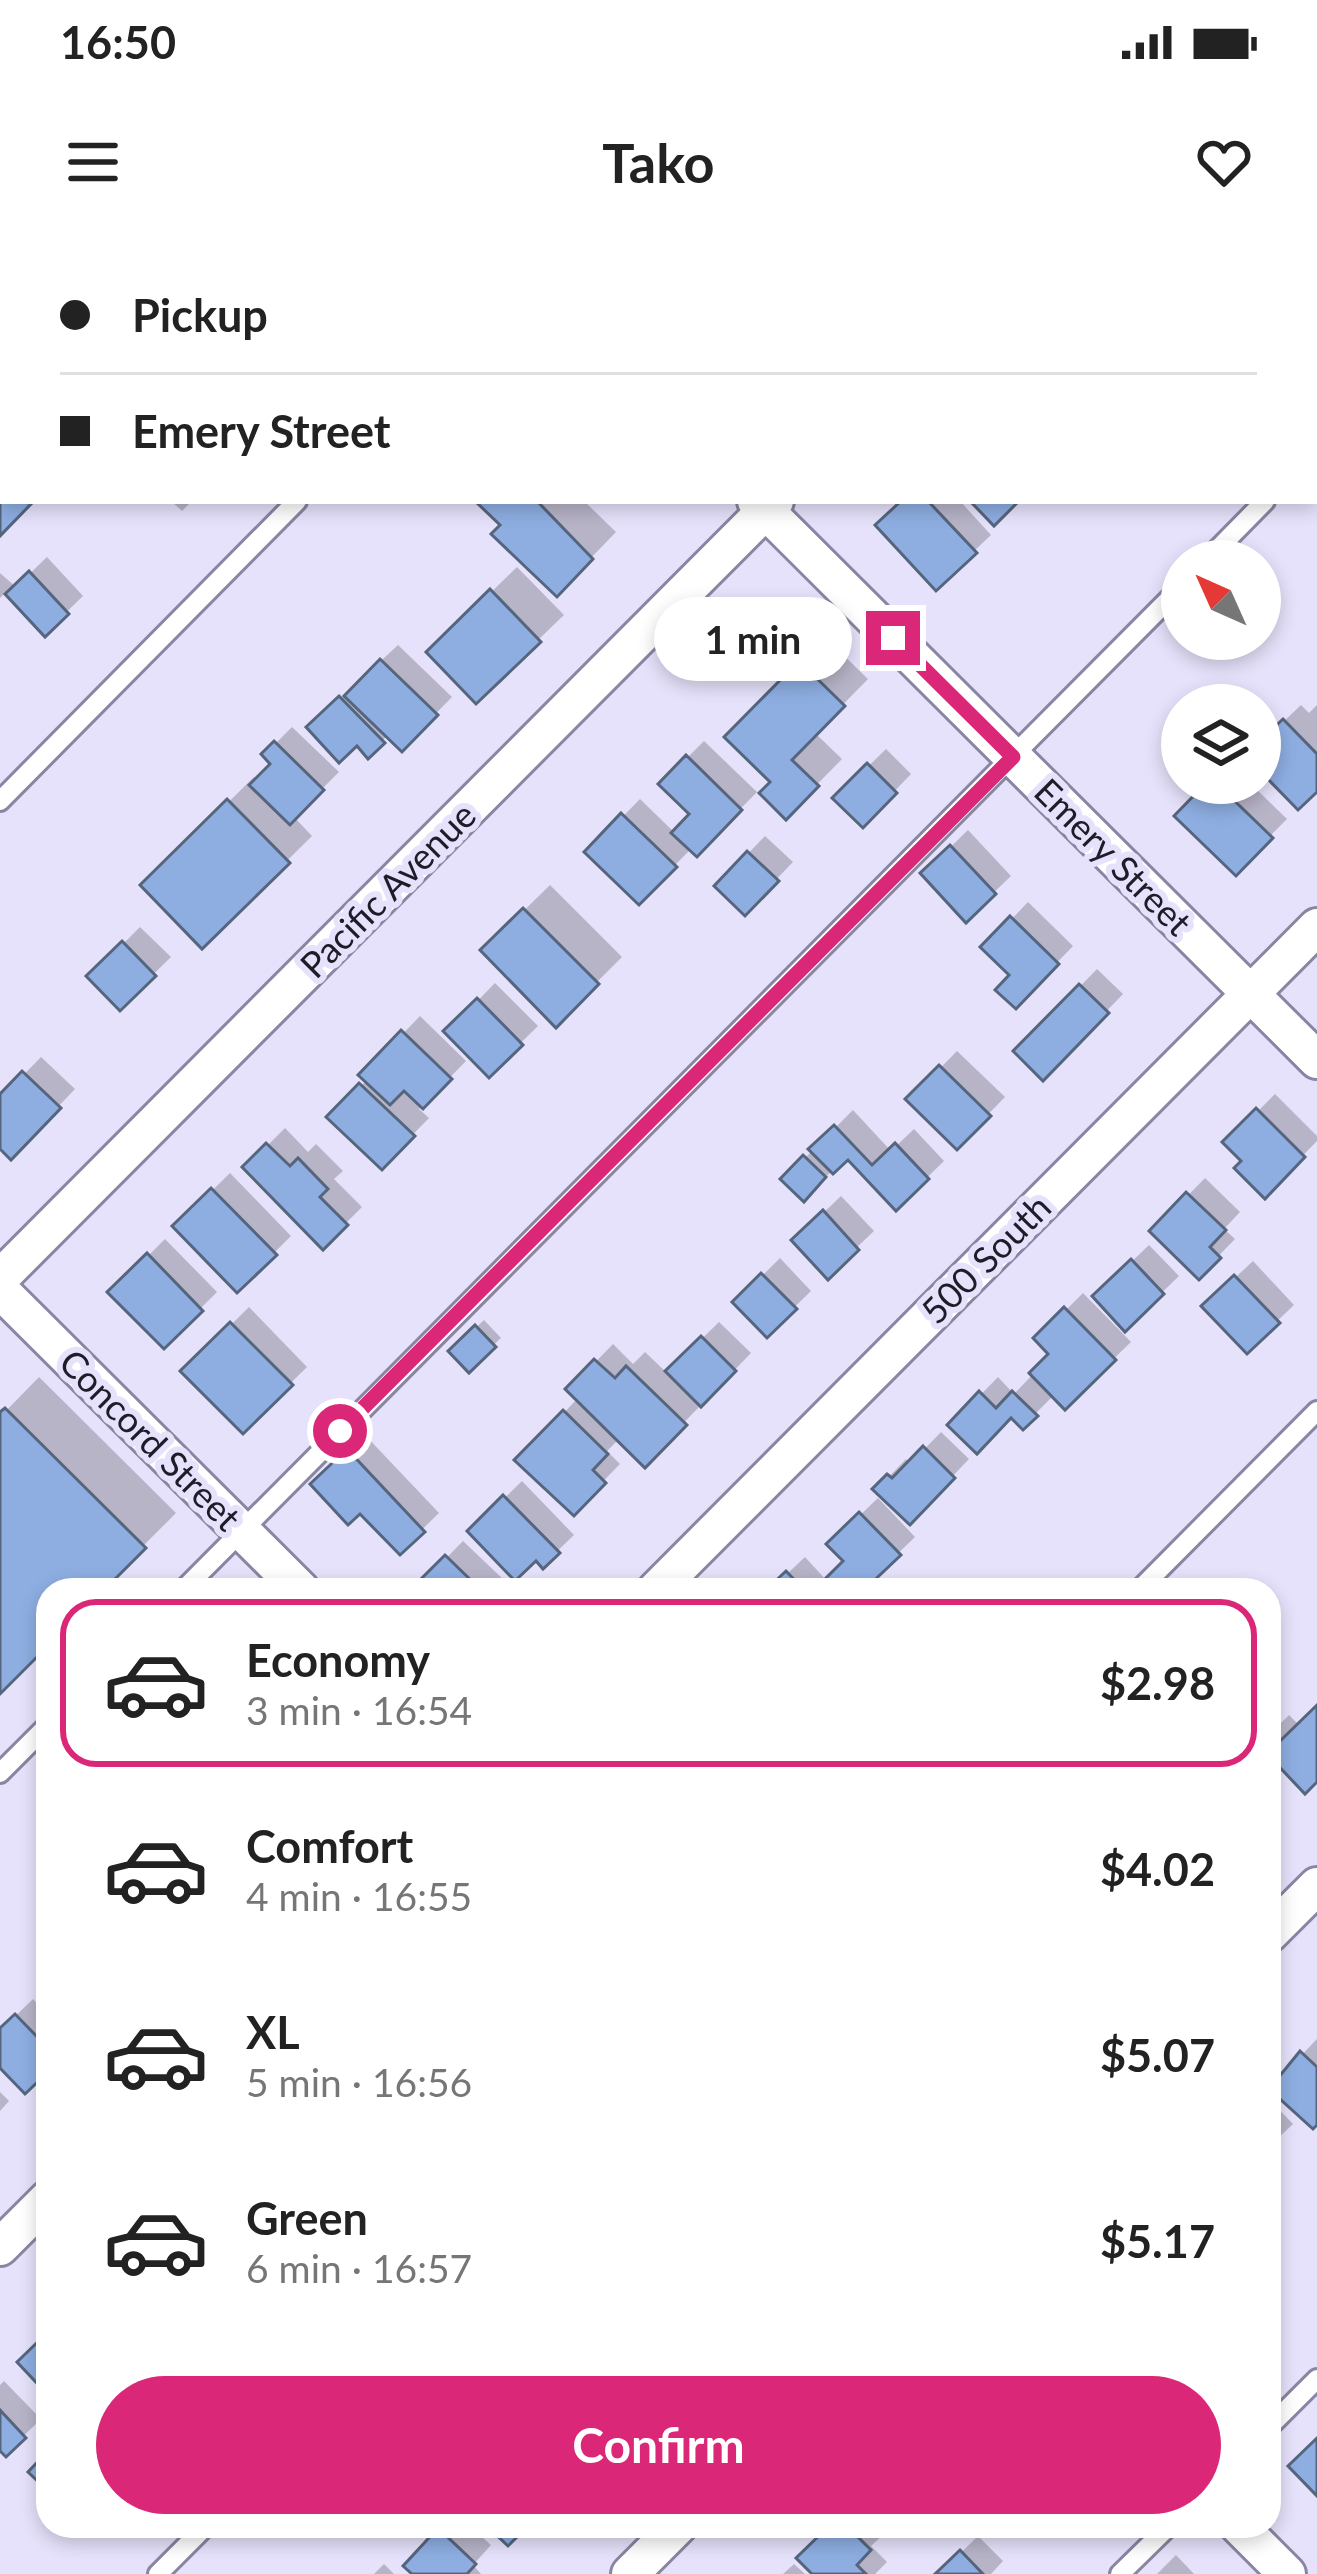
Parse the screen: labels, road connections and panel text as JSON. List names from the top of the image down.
{
  "streets": {
    "street": [
      "Emery Street",
      "Pacific Avenue",
      "500 South",
      "Concord Street"
    ]
  },
  "crossings": [
    ["Emery Street", "Pacific Avenue"],
    ["Emery Street", "500 South"]
  ],
  "north": "top left",
  "page": {
    "status": "16:50",
    "header": "Tako",
    "banner": ["Pickup", "Emery Street"],
    "bubble": "1 min",
    "list": [
      {
        "name": "Economy",
        "note": "3 min · 16:54",
        "value": "$2.98"
      },
      {
        "name": "Comfort",
        "note": "4 min · 16:55",
        "value": "$4.02"
      },
      {
        "name": "XL",
        "note": "5 min · 16:56",
        "value": "$5.07"
      },
      {
        "name": "Green",
        "note": "6 min · 16:57",
        "value": "$5.17"
      }
    ],
    "buttons": "Confirm"
  }
}
